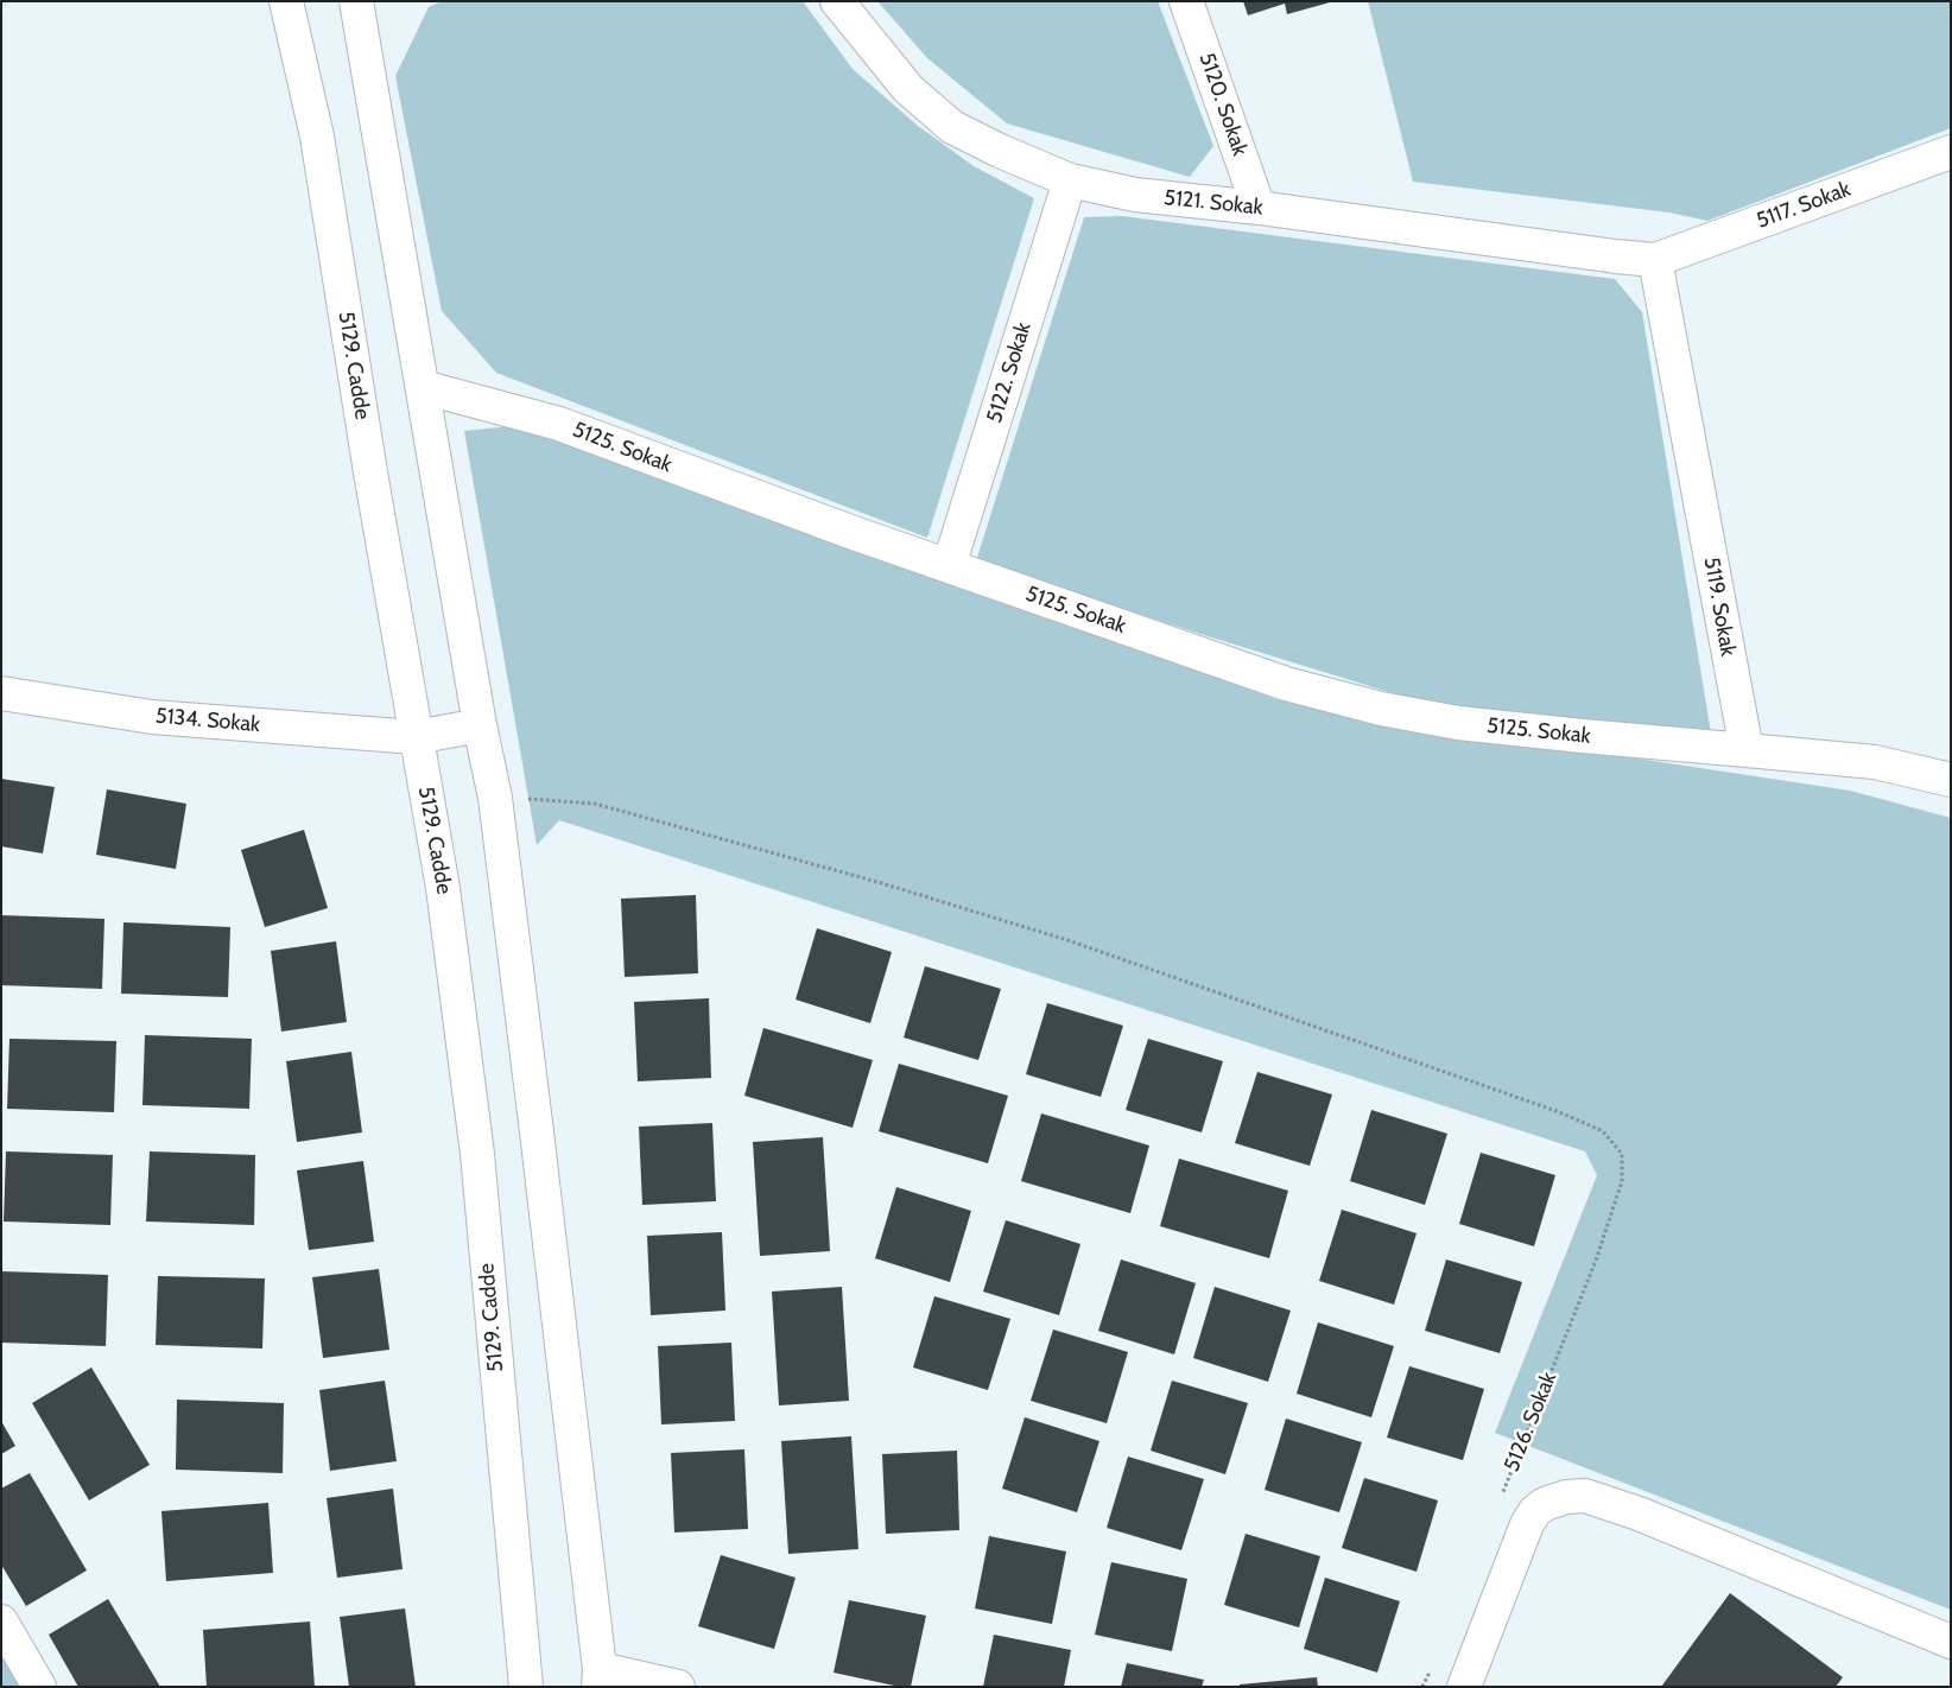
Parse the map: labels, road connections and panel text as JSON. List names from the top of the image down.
{
  "streets": {
    "street": [
      "5120. Sokak",
      "5121. Sokak",
      "5117. Sokak",
      "5129. Cadde",
      "5122. Sokak",
      "5125. Sokak",
      "5119. Sokak",
      "5134. Sokak"
    ],
    "path": ["5126. Sokak"]
  },
  "crossings": [
    ["5120. Sokak", "5121. Sokak"],
    ["5121. Sokak", "5117. Sokak"],
    ["5121. Sokak", "5122. Sokak"],
    ["5121. Sokak", "5119. Sokak"],
    ["5117. Sokak", "5119. Sokak"],
    ["5129. Cadde", "5134. Sokak"],
    ["5122. Sokak", "5125. Sokak"],
    ["5125. Sokak", "5119. Sokak"]
  ]
}
